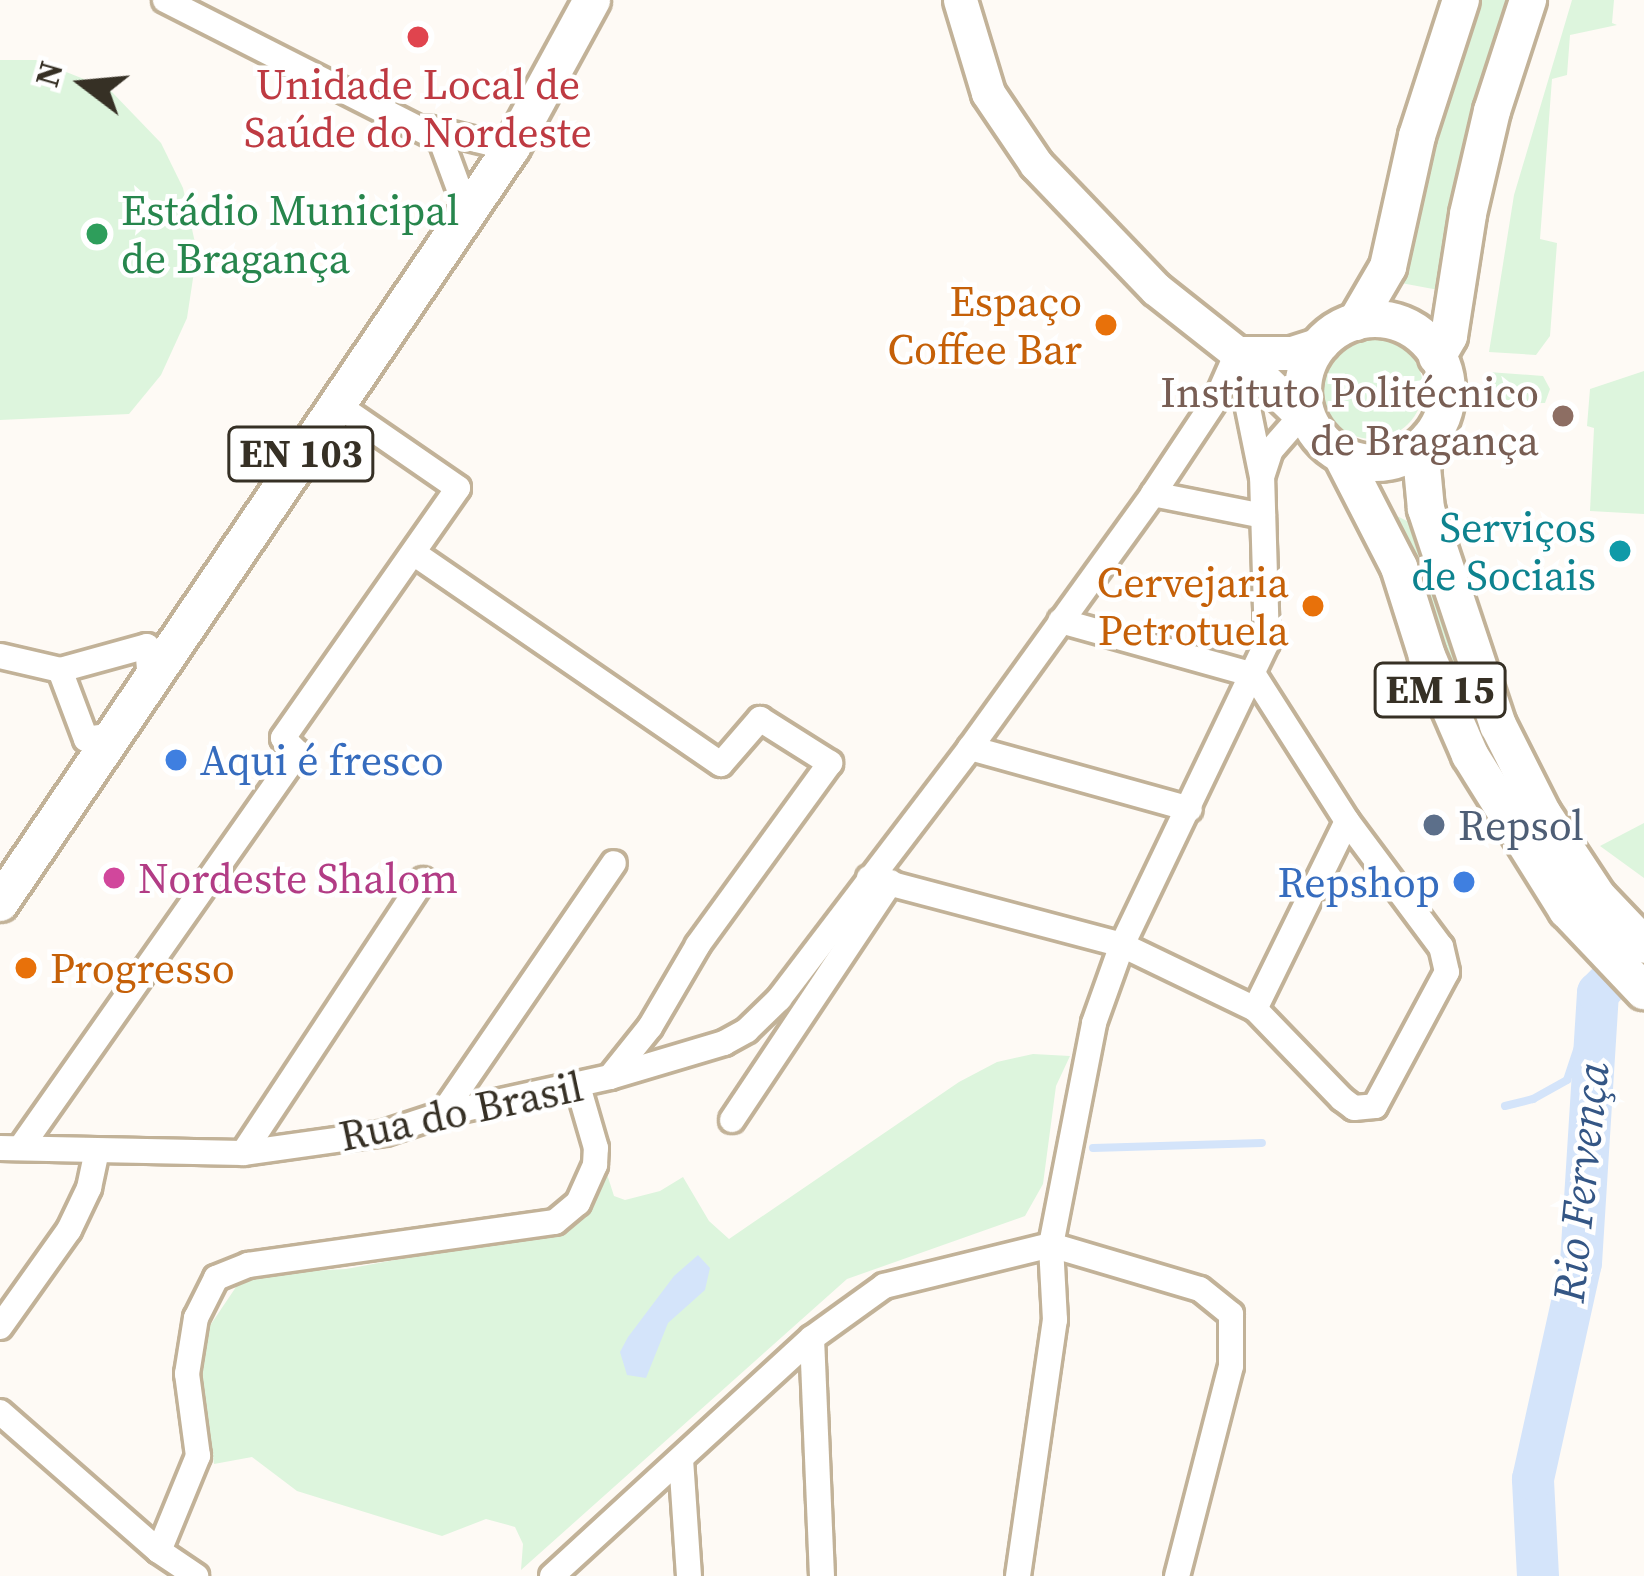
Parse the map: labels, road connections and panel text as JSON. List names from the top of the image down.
{
  "streets": {
    "main road": ["EN 103", "EM 15"],
    "street": ["Rua do Brasil"]
  },
  "water": ["Rio Fervença"],
  "places": [
    "Unidade Local de Saúde do Nordeste",
    "Estádio Municipal de Bragança",
    "Espaço Coffee Bar",
    "Instituto Politécnico de Bragança",
    "Serviços de Sociais",
    "Cervejaria Petrotuela",
    "Aqui é fresco",
    "Repsol",
    "Nordeste Shalom",
    "Repshop",
    "Progresso"
  ],
  "north": "left"
}
